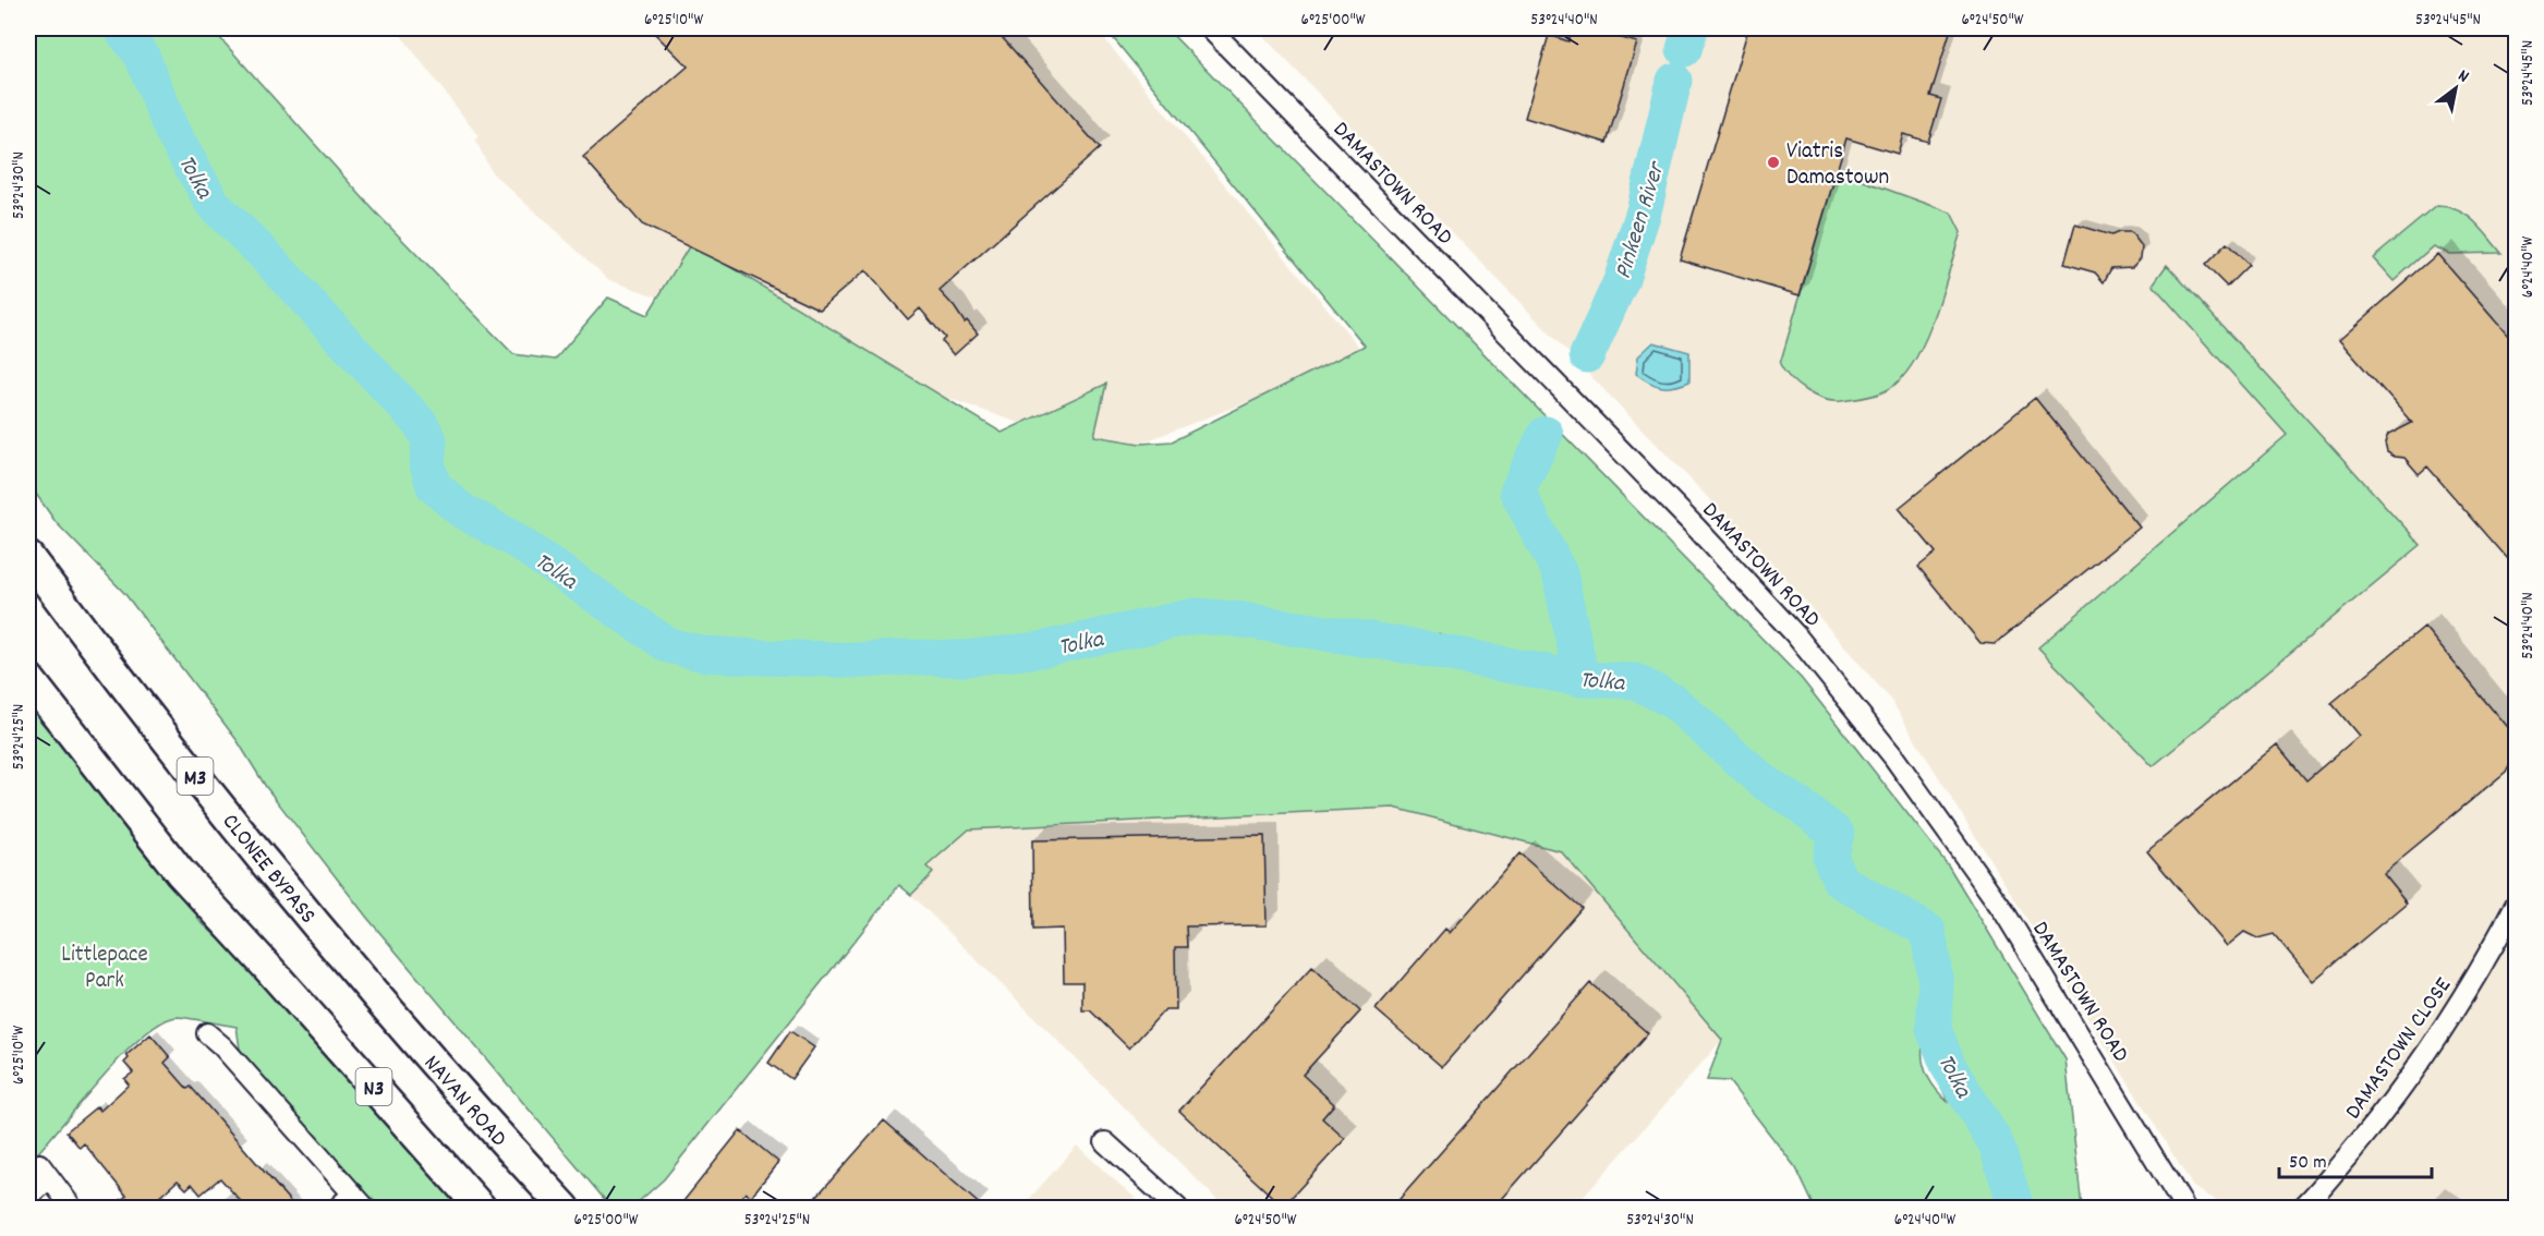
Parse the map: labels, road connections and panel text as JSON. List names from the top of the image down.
{
  "streets": {
    "highway": [
      "M3",
      "CLONEE BYPASS",
      "N3",
      "NAVAN ROAD"
    ],
    "street": ["DAMASTOWN ROAD", "DAMASTOWN CLOSE"]
  },
  "crossings": [
    ["CLONEE BYPASS", "NAVAN ROAD"]
  ],
  "water": ["Tolka", "Pinkeen River"],
  "parks": ["Littlepace Park"],
  "places": ["Viatris Damastown"],
  "scale_bar": "50 m",
  "north": "top right",
  "coordinates": [
    "6°25'10\"W",
    "6°25'00\"W",
    "53°24'40\"N",
    "6°24'50\"W",
    "53°24'45\"N",
    "53°24'30\"N",
    "6°24'40\"W",
    "53°24'25\"N"
  ]
}
